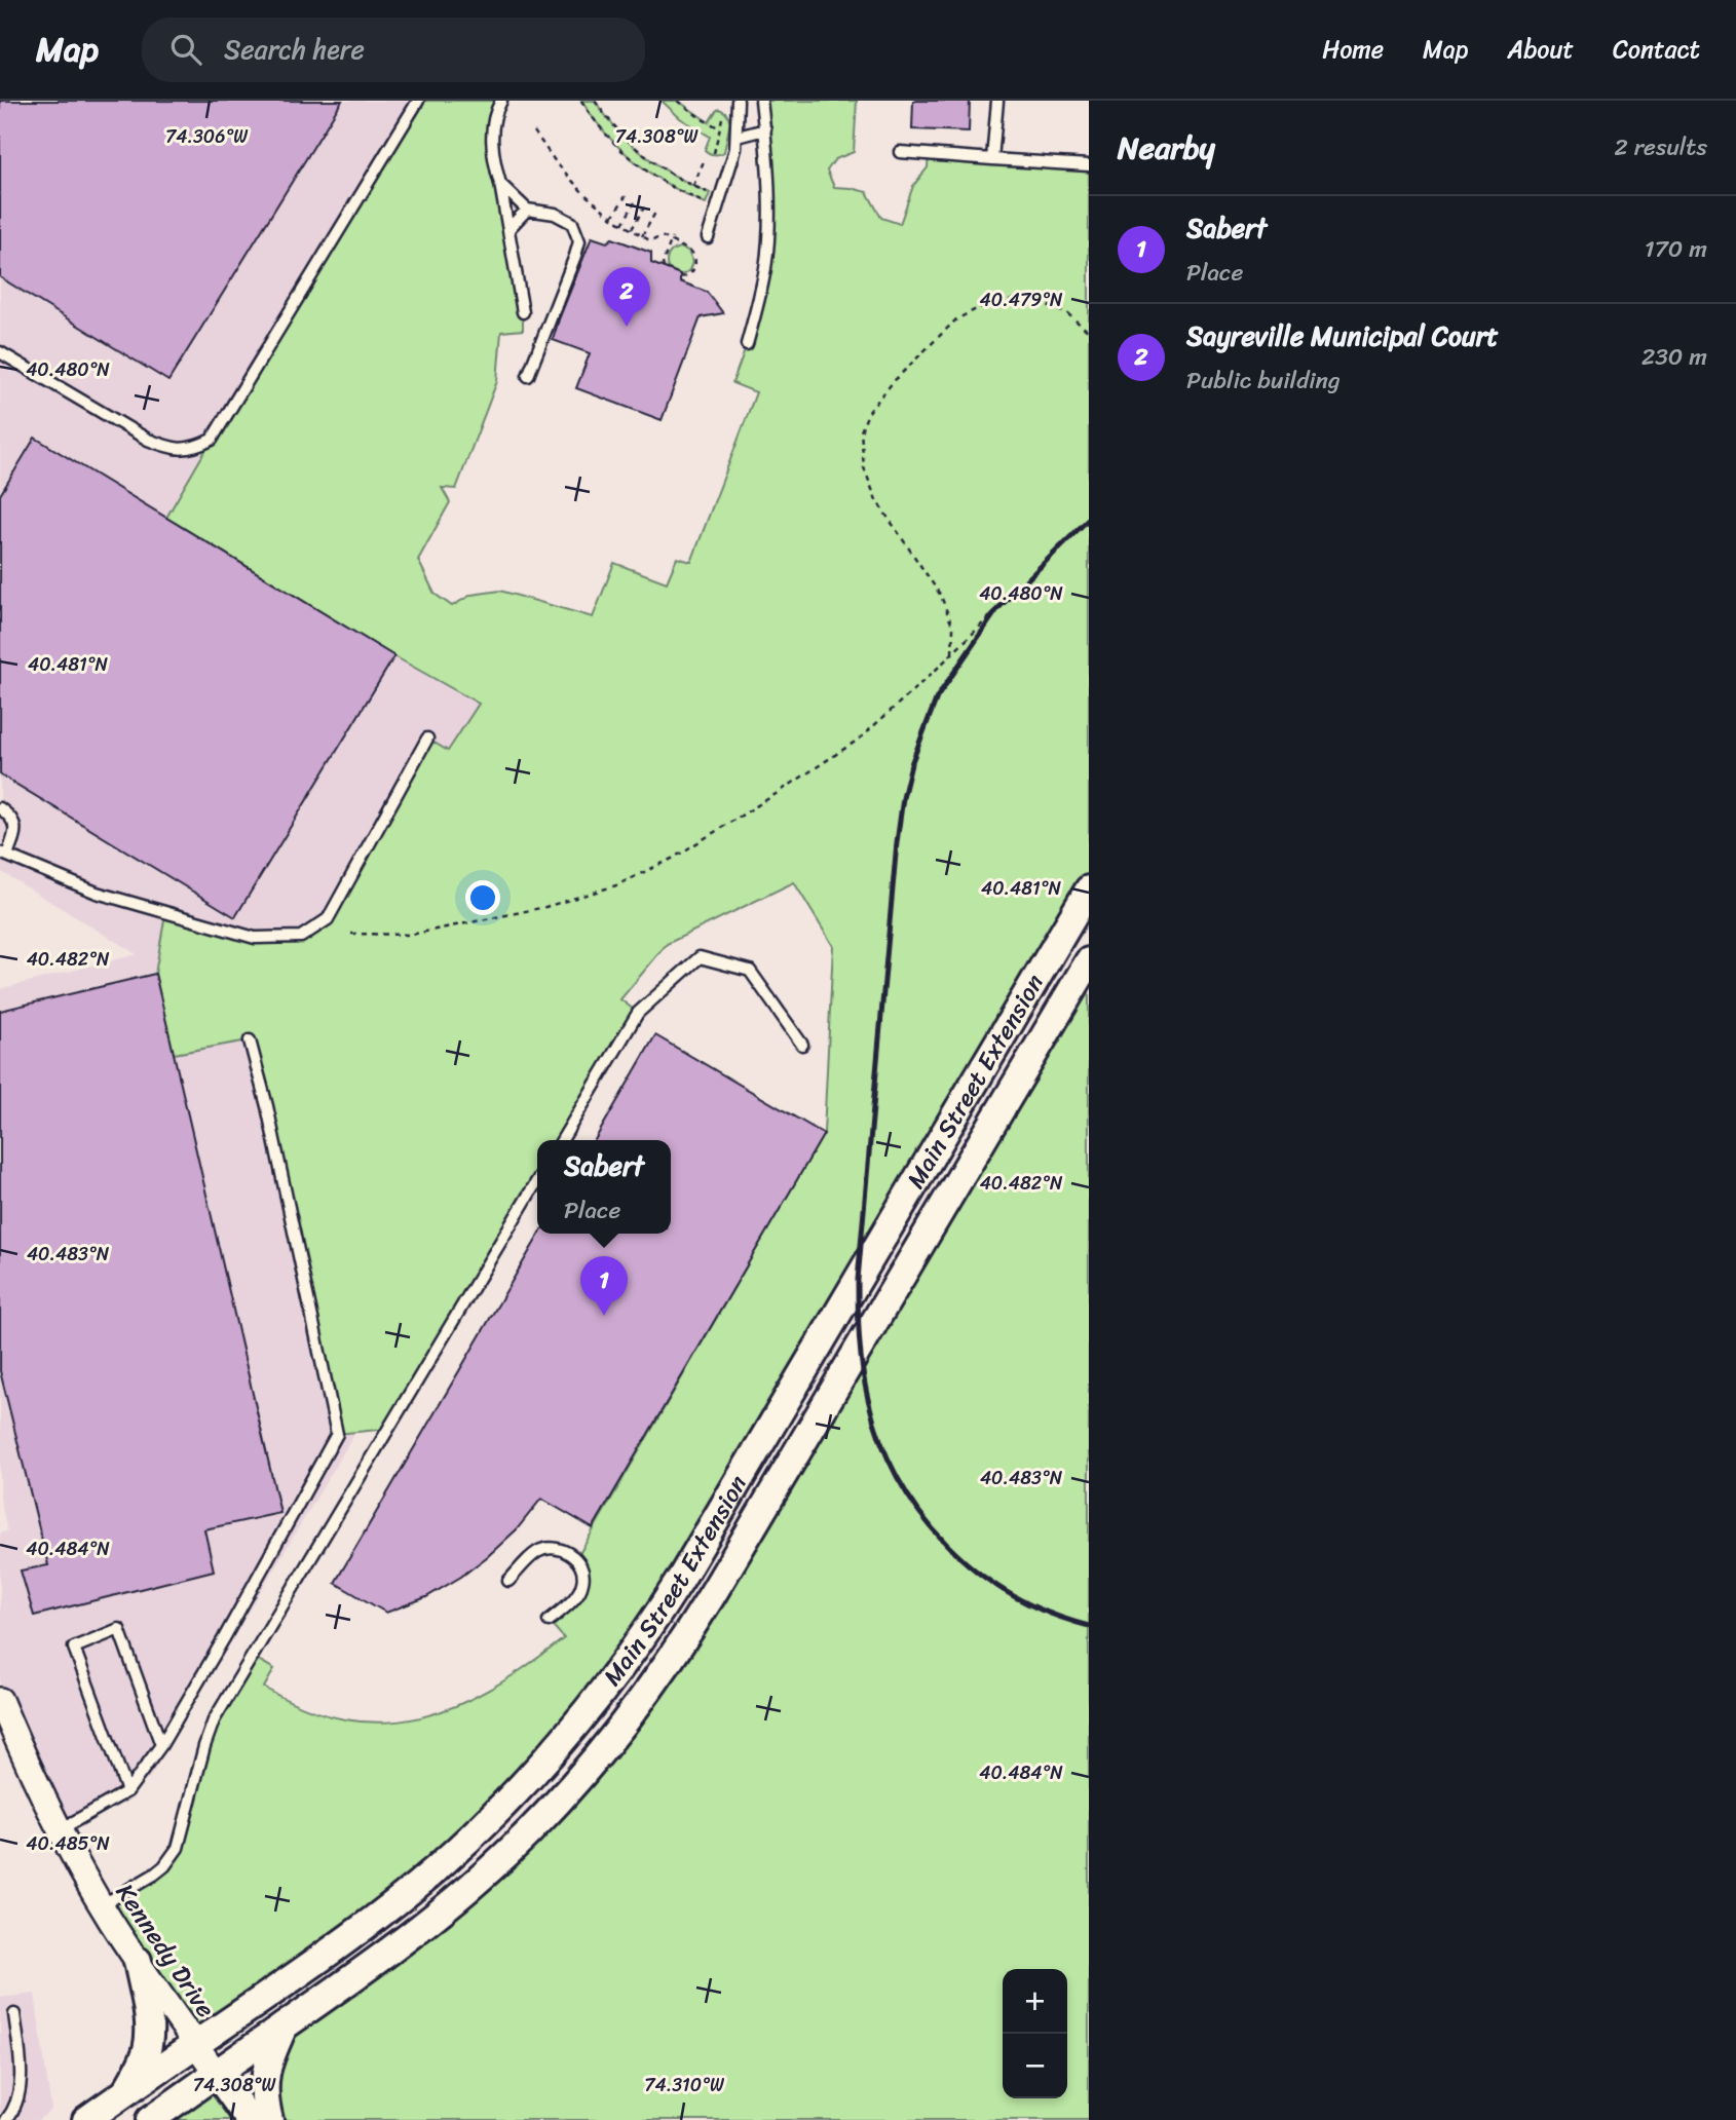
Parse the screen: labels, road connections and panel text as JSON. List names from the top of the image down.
{
  "streets": {
    "main road": ["Main Street Extension"],
    "street": ["Kennedy Drive"]
  },
  "crossings": [
    ["Main Street Extension", "Kennedy Drive"]
  ],
  "page": {
    "header": "Map",
    "search": "Search here",
    "nav": [
      "Home",
      "Map",
      "About",
      "Contact"
    ],
    "heading": ["Nearby", "2 results"],
    "list": [
      {
        "mark": "1",
        "name": "Sabert",
        "note": "Place",
        "value": "170 m"
      },
      {
        "mark": "2",
        "name": "Sayreville Municipal Court",
        "note": "Public building",
        "value": "230 m"
      }
    ],
    "pins": ["2", "1"],
    "popup": ["Sabert", "Place"],
    "map_buttons": ["+", "−"]
  },
  "coordinates": [
    "74.306°W",
    "74.308°W",
    "40.479°N",
    "40.480°N",
    "40.481°N",
    "40.482°N",
    "40.483°N",
    "40.484°N",
    "40.485°N",
    "74.310°W"
  ]
}
